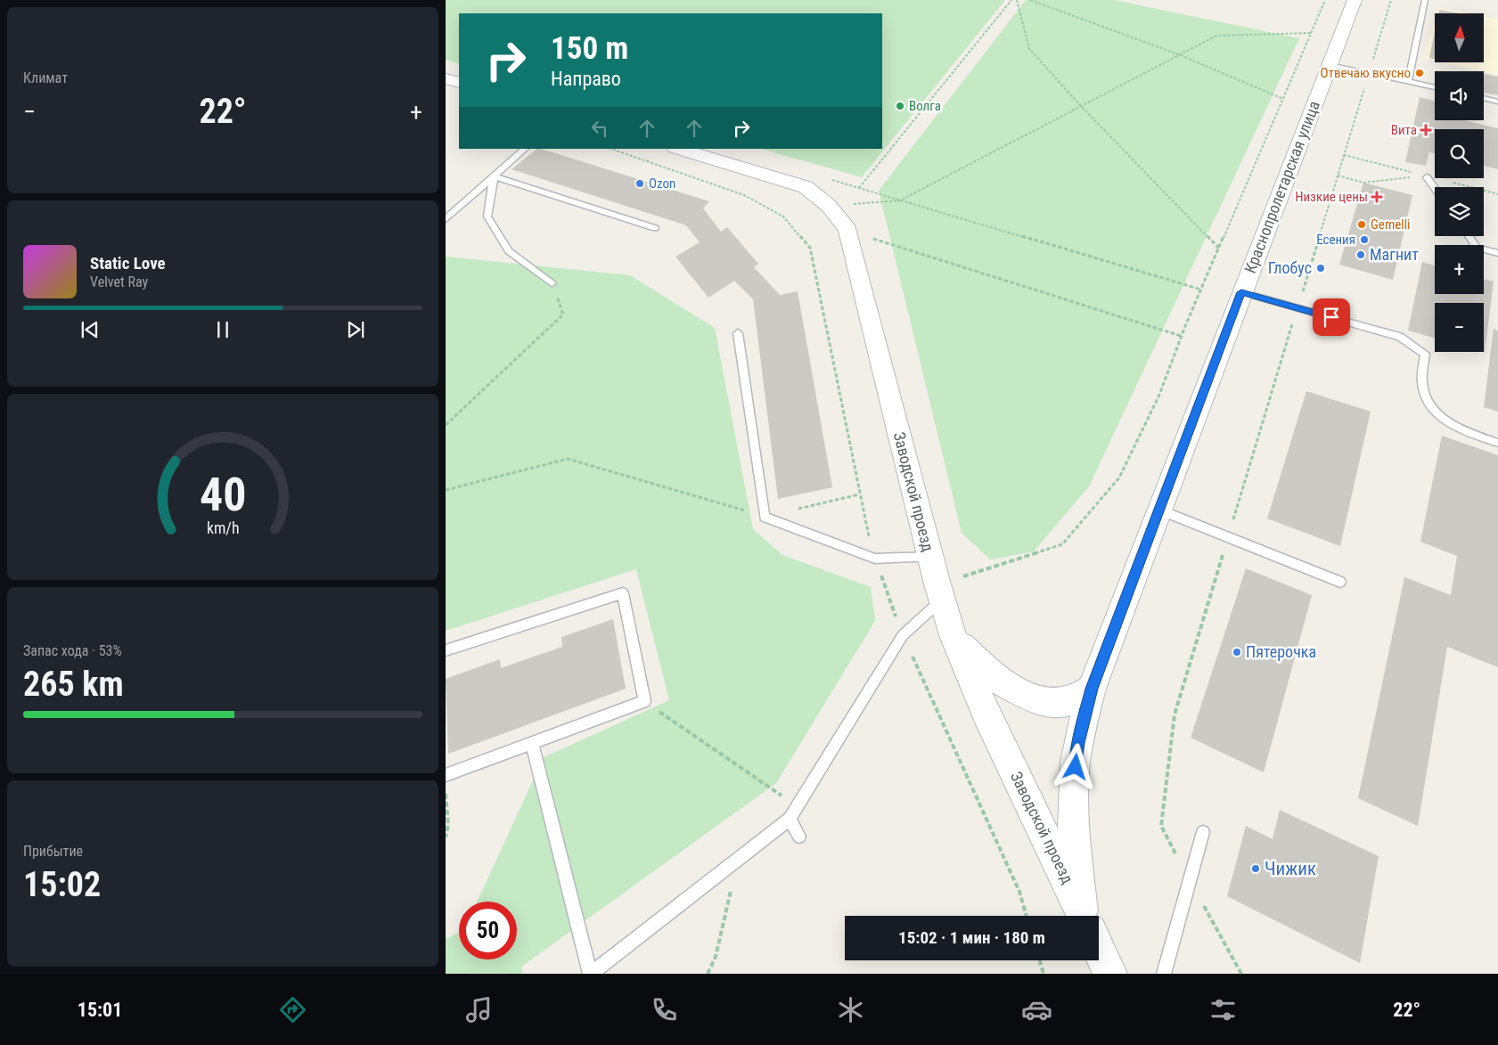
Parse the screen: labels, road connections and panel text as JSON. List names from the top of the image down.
{
  "streets": {
    "main road": ["Краснопролетарская улица", "Заводской проезд"]
  },
  "places": {
    "other": [
      "Отвечаю вкусно",
      "Волга",
      "Ozon",
      "Gemelli",
      "Есения",
      "Магнит",
      "Глобус",
      "Пятерочка",
      "Чижик"
    ],
    "health": ["Вита", "Низкие цены"]
  },
  "north": "top",
  "page": {
    "tile": [
      "Климат",
      ["Запас хода · 53%", "265 km"],
      ["Прибытие", "15:02"]
    ],
    "map_buttons": ["+", "−"],
    "turn": ["150 m", "Направо"],
    "heat": ["−", "22°", "+"],
    "song": ["Static Love", "Velvet Ray"],
    "limit": "50",
    "trip": "15:02 · 1 мин · 180 m",
    "tabs": ["15:01", "22°"],
    "gauge": ["40", "km/h"]
  }
}
